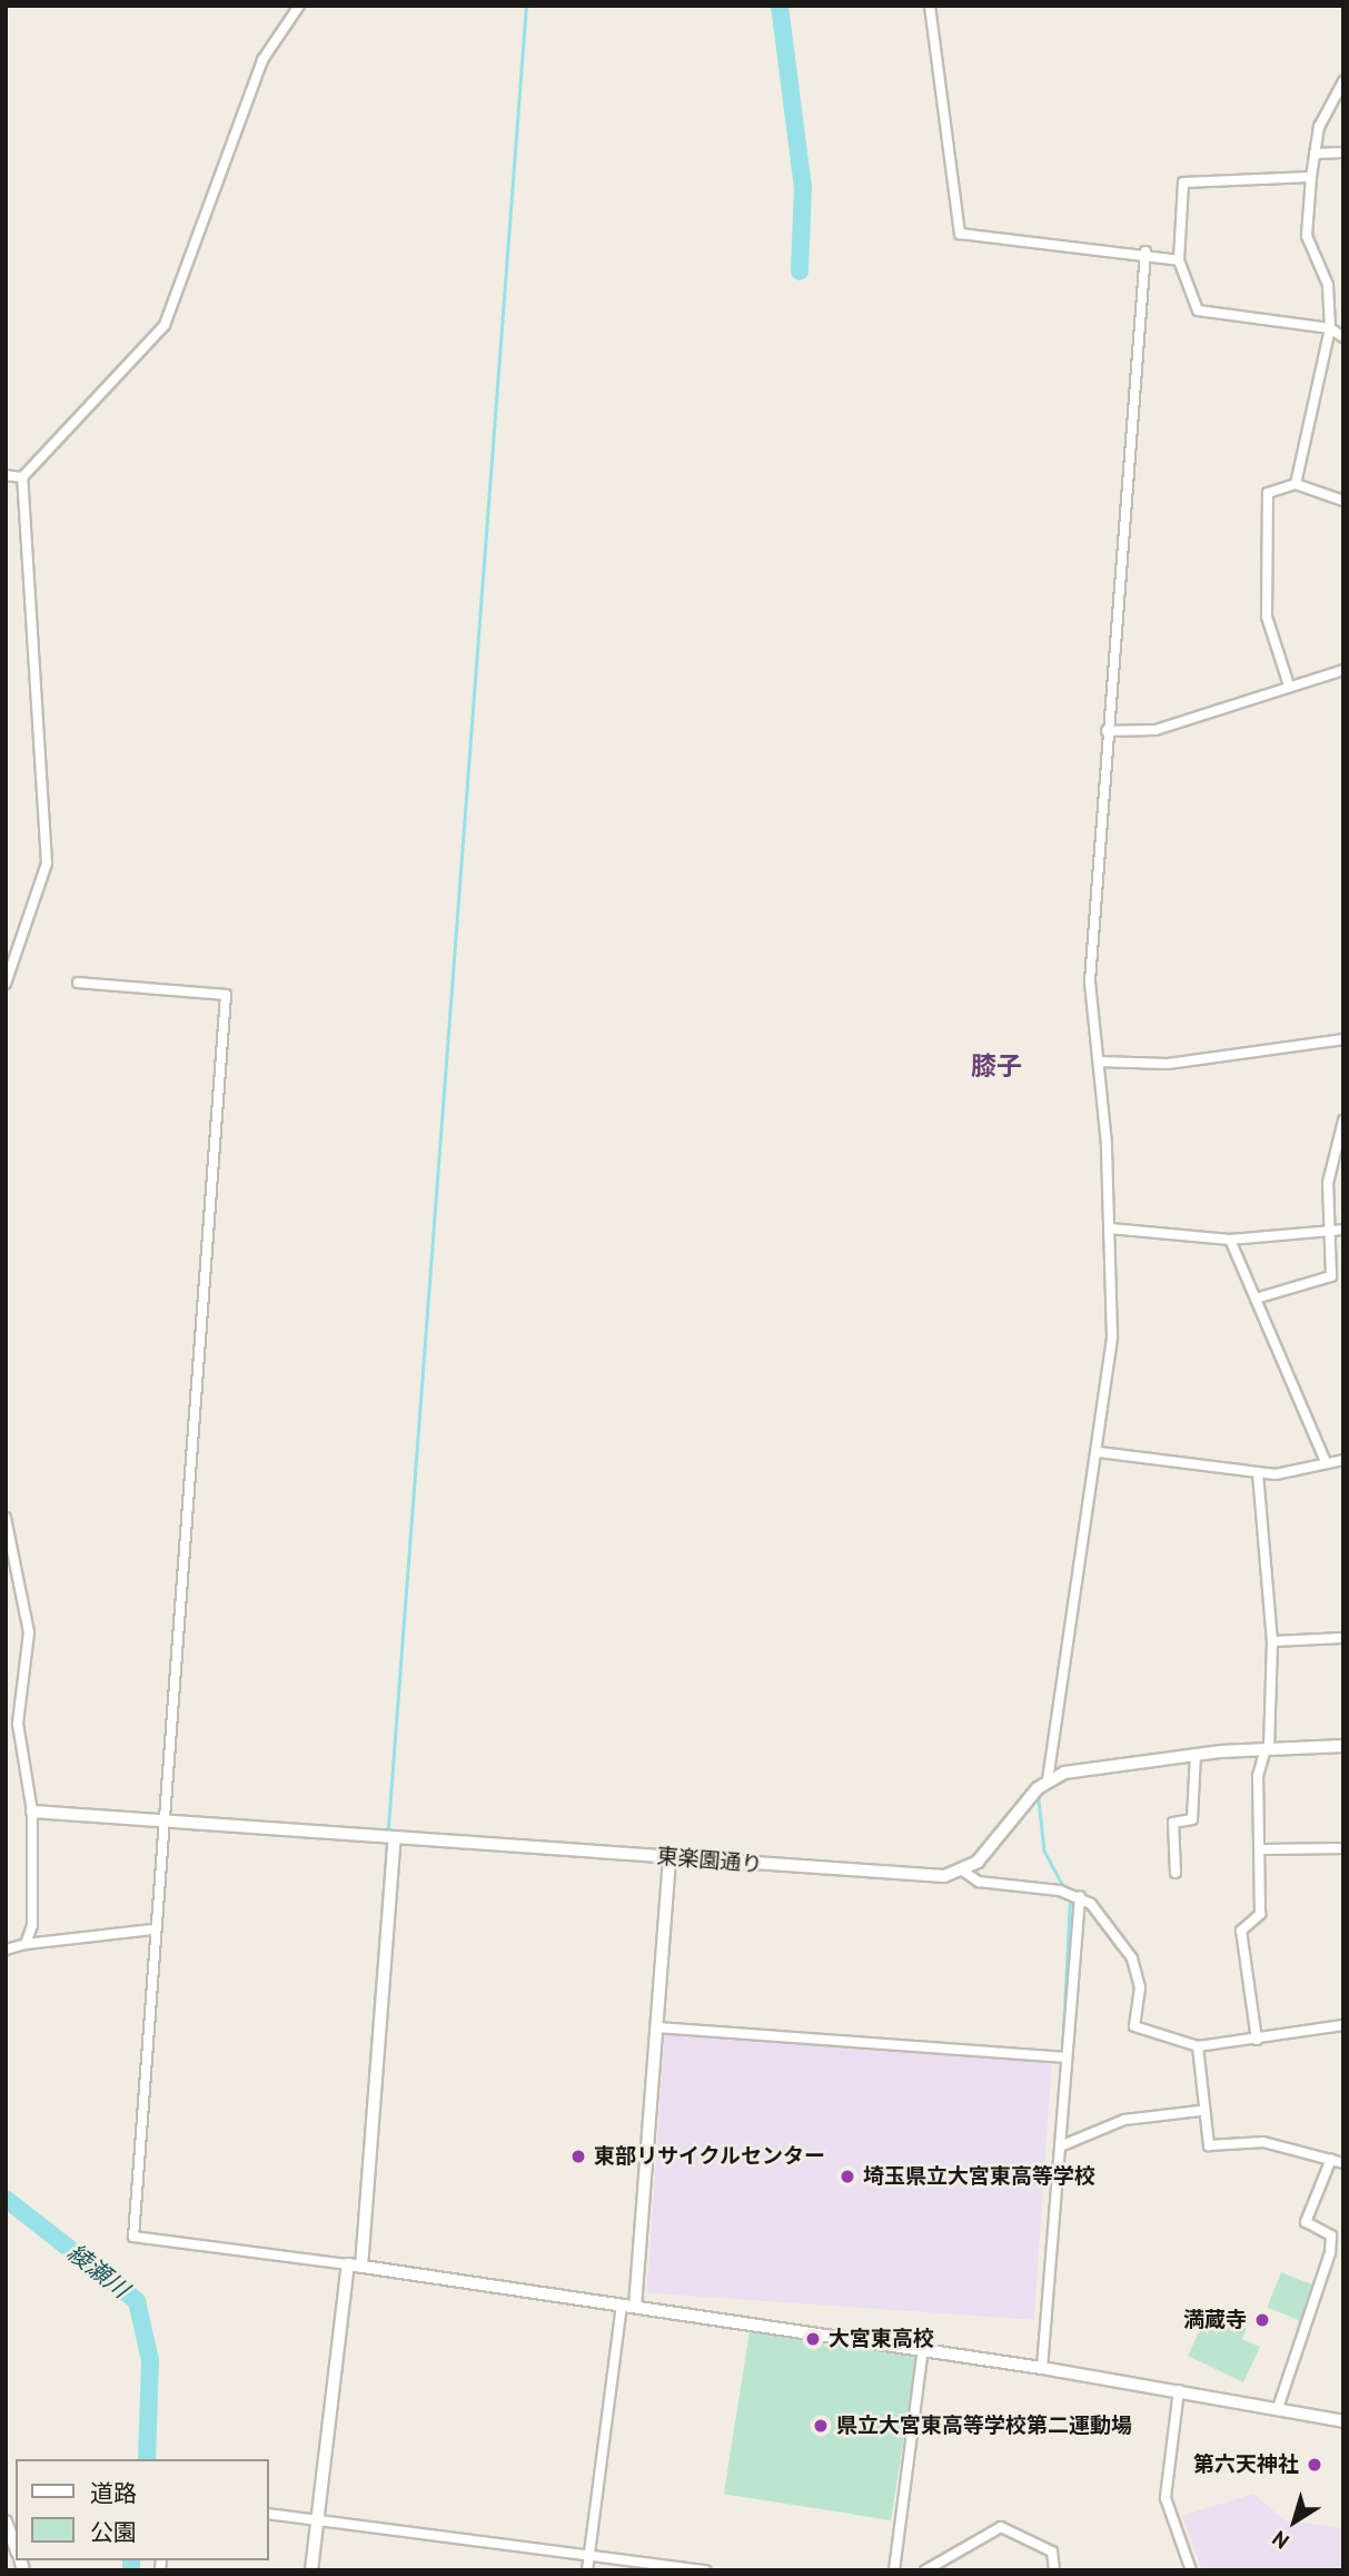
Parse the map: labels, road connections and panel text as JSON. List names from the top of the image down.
{
  "streets": {
    "street": ["東楽園通り"]
  },
  "districts": ["膝子"],
  "water": ["綾瀬川"],
  "places": [
    "東部リサイクルセンター",
    "埼玉県立大宮東高等学校",
    "満蔵寺",
    "大宮東高校",
    "県立大宮東高等学校第二運動場",
    "第六天神社"
  ],
  "legend": ["道路", "公園"],
  "north": "bottom left"
}
